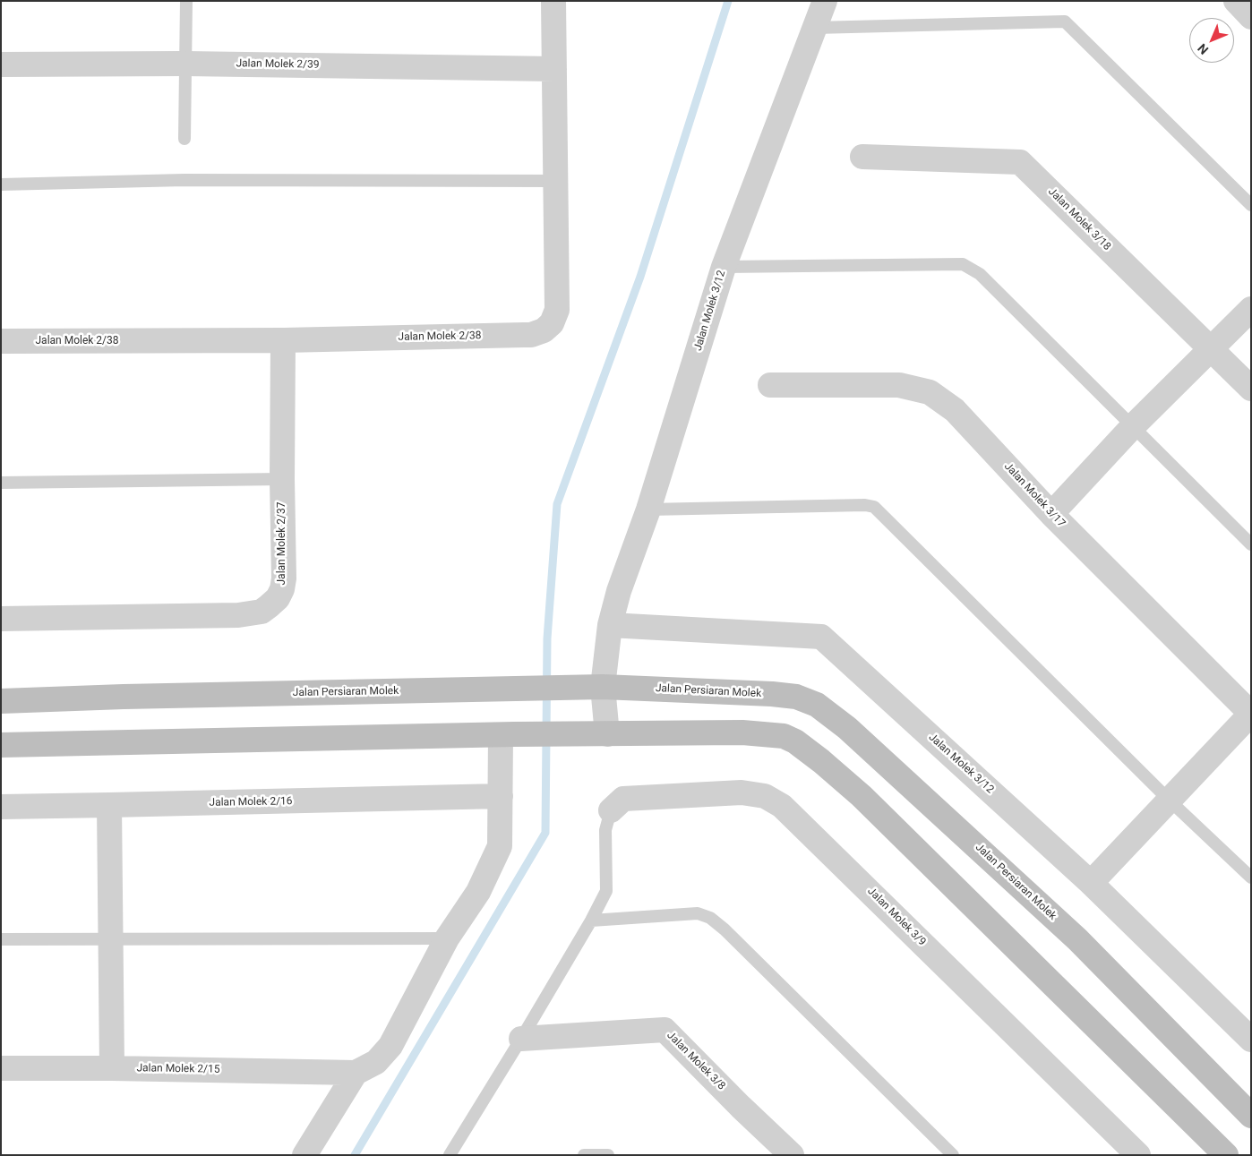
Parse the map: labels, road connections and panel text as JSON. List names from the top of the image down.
{
  "streets": {
    "main road": ["Jalan Persiaran Molek"],
    "street": [
      "Jalan Molek 2/39",
      "Jalan Molek 3/18",
      "Jalan Molek 3/12",
      "Jalan Molek 2/38",
      "Jalan Molek 3/17",
      "Jalan Molek 2/37",
      "Jalan Molek 2/16",
      "Jalan Molek 3/9",
      "Jalan Molek 3/8",
      "Jalan Molek 2/15"
    ]
  },
  "crossings": [
    ["Jalan Molek 2/39", "Jalan Molek 2/38"],
    ["Jalan Molek 3/12", "Jalan Persiaran Molek"],
    ["Jalan Molek 2/38", "Jalan Molek 2/37"]
  ],
  "north": "bottom left"
}
